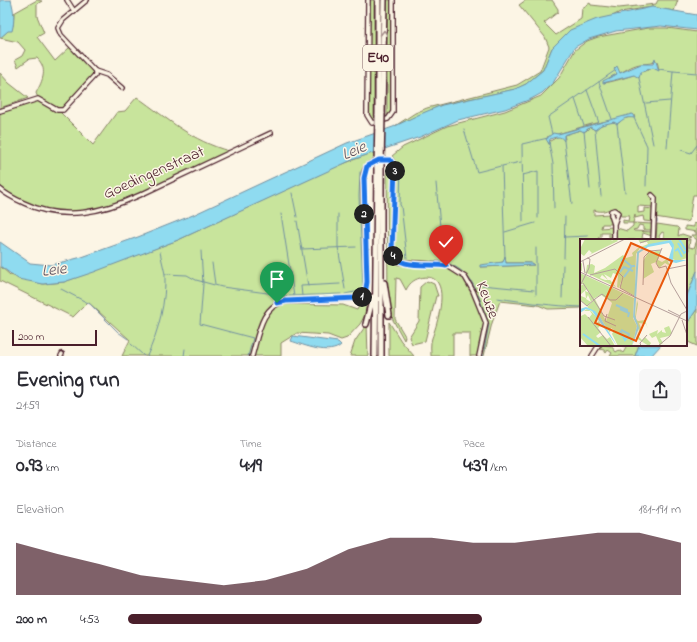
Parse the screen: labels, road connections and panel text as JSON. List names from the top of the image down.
{
  "streets": {
    "highway": ["E40"],
    "street": ["Goedingenstraat", "Keuze"]
  },
  "water": ["Leie"],
  "scale_bar": "200 m",
  "page": {
    "pins": [
      "3",
      "2",
      "4",
      "1"
    ],
    "scale": "200 m",
    "heading": ["Evening run", "21:59"],
    "stats": [
      ["Distance", "0.93 km"],
      ["Time", "4:19"],
      ["Pace", "4:39 /km"]
    ],
    "chart": ["Elevation", "181–191 m"],
    "list": [
      {
        "name": "200 m",
        "note": "4:53"
      }
    ]
  }
}
